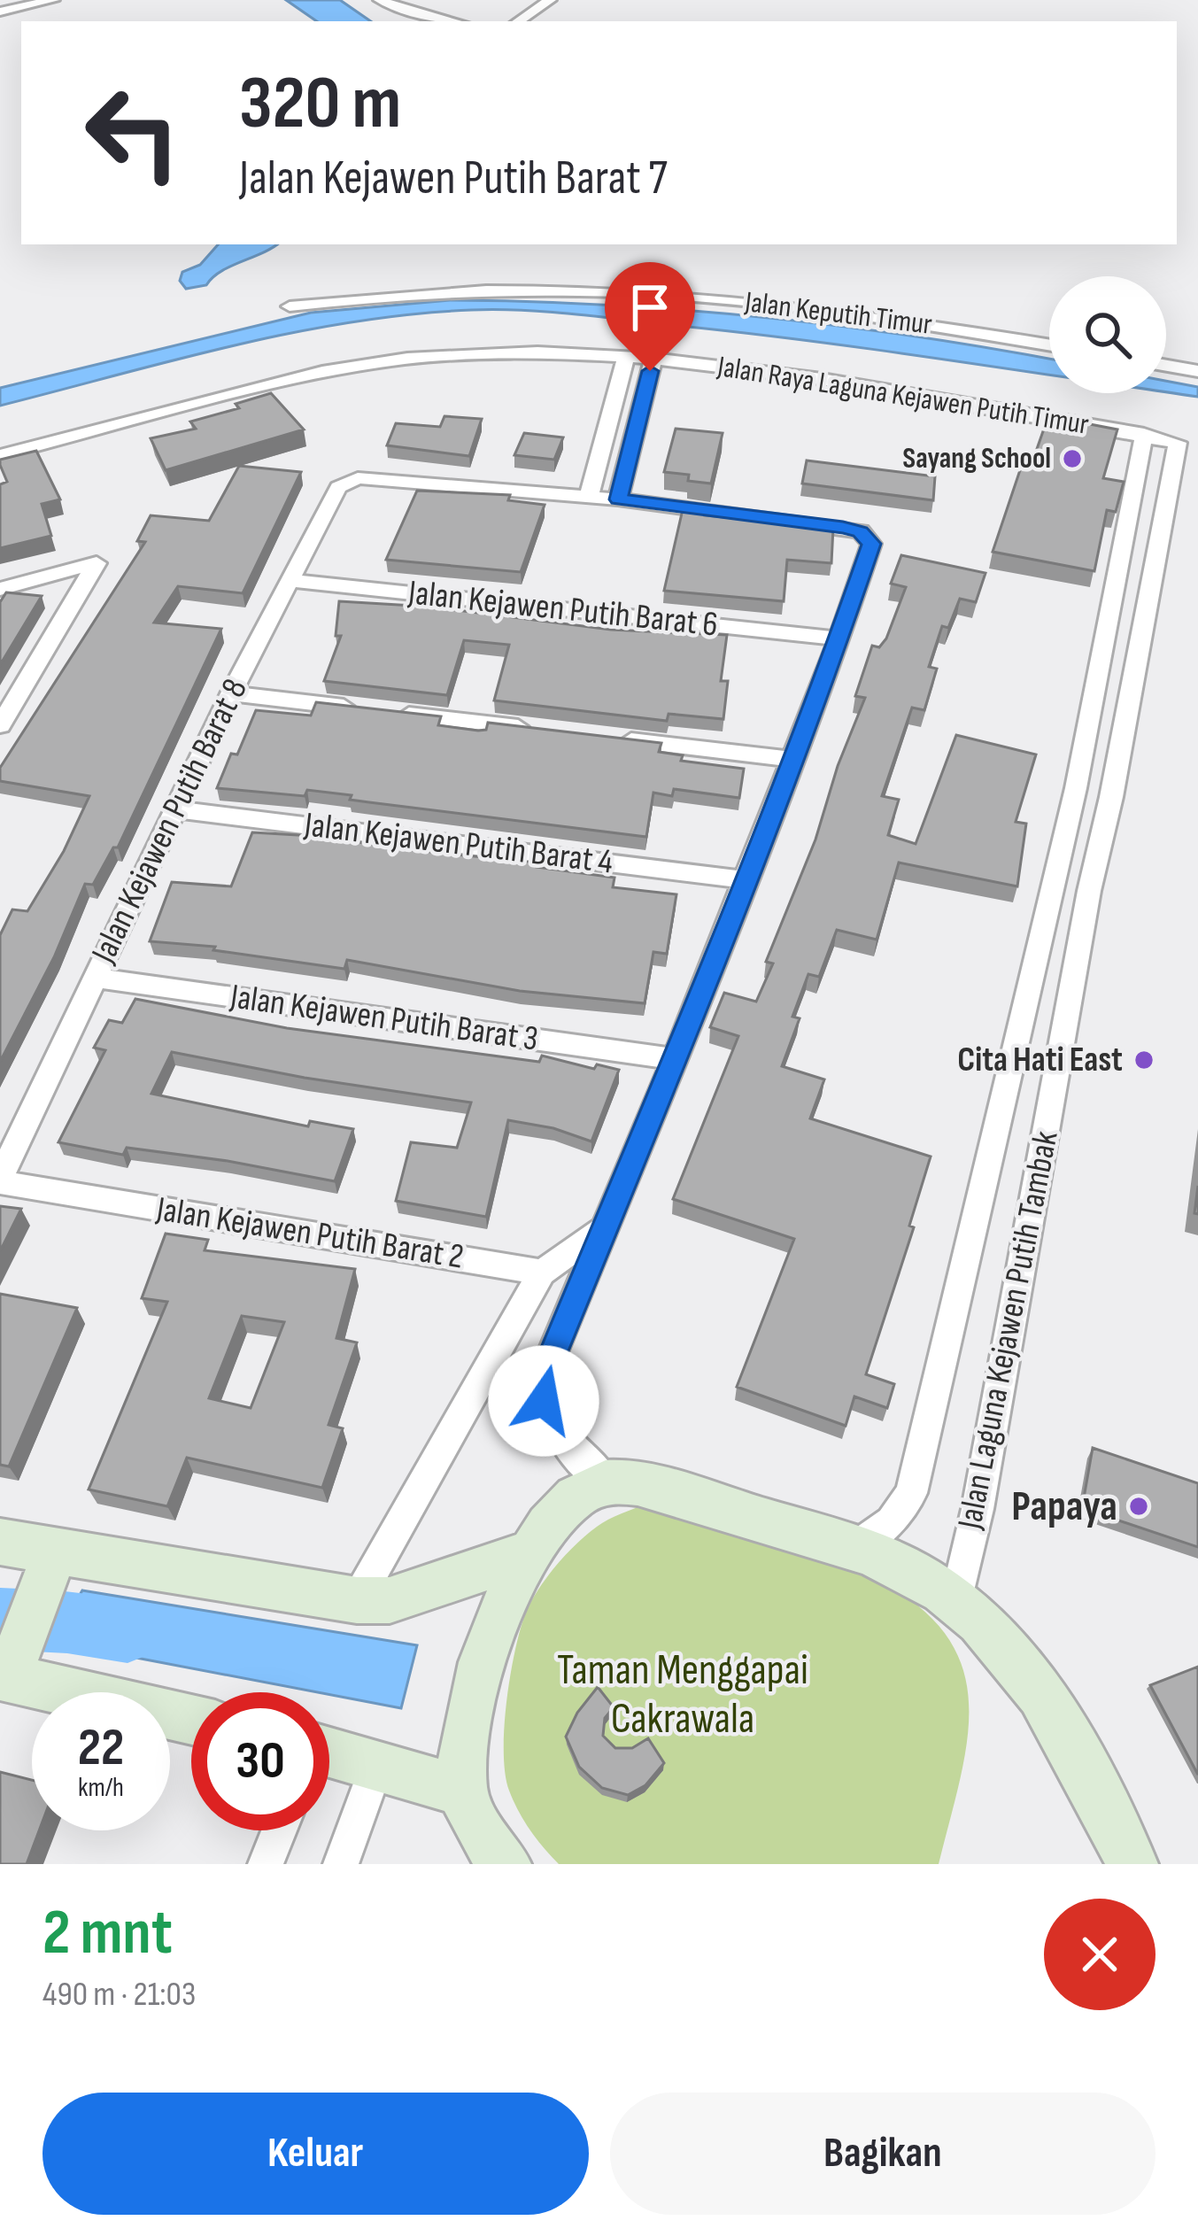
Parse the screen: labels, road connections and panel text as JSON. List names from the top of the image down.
{
  "streets": {
    "street": [
      "Jalan Keputih Timur",
      "Jalan Raya Laguna Kejawen Putih Timur",
      "Jalan Kejawen Putih Barat 6",
      "Jalan Kejawen Putih Barat 8",
      "Jalan Kejawen Putih Barat 4",
      "Jalan Kejawen Putih Barat 3",
      "Jalan Kejawen Putih Barat 2",
      "Jalan Laguna Kejawen Putih Tambak"
    ]
  },
  "crossings": [
    ["Jalan Raya Laguna Kejawen Putih Timur", "Jalan Laguna Kejawen Putih Tambak"],
    ["Jalan Kejawen Putih Barat 6", "Jalan Kejawen Putih Barat 8"],
    ["Jalan Kejawen Putih Barat 8", "Jalan Kejawen Putih Barat 4"],
    ["Jalan Kejawen Putih Barat 8", "Jalan Kejawen Putih Barat 3"],
    ["Jalan Kejawen Putih Barat 8", "Jalan Kejawen Putih Barat 2"]
  ],
  "parks": ["Taman Menggapai Cakrawala"],
  "places": ["Sayang School", "Cita Hati East", "Papaya"],
  "page": {
    "turn": ["320 m", "Jalan Kejawen Putih Barat 7"],
    "speed": "22 km/h",
    "limit": "30",
    "heading": ["2 mnt", "490 m · 21:03"],
    "buttons": ["Keluar", "Bagikan"]
  }
}
